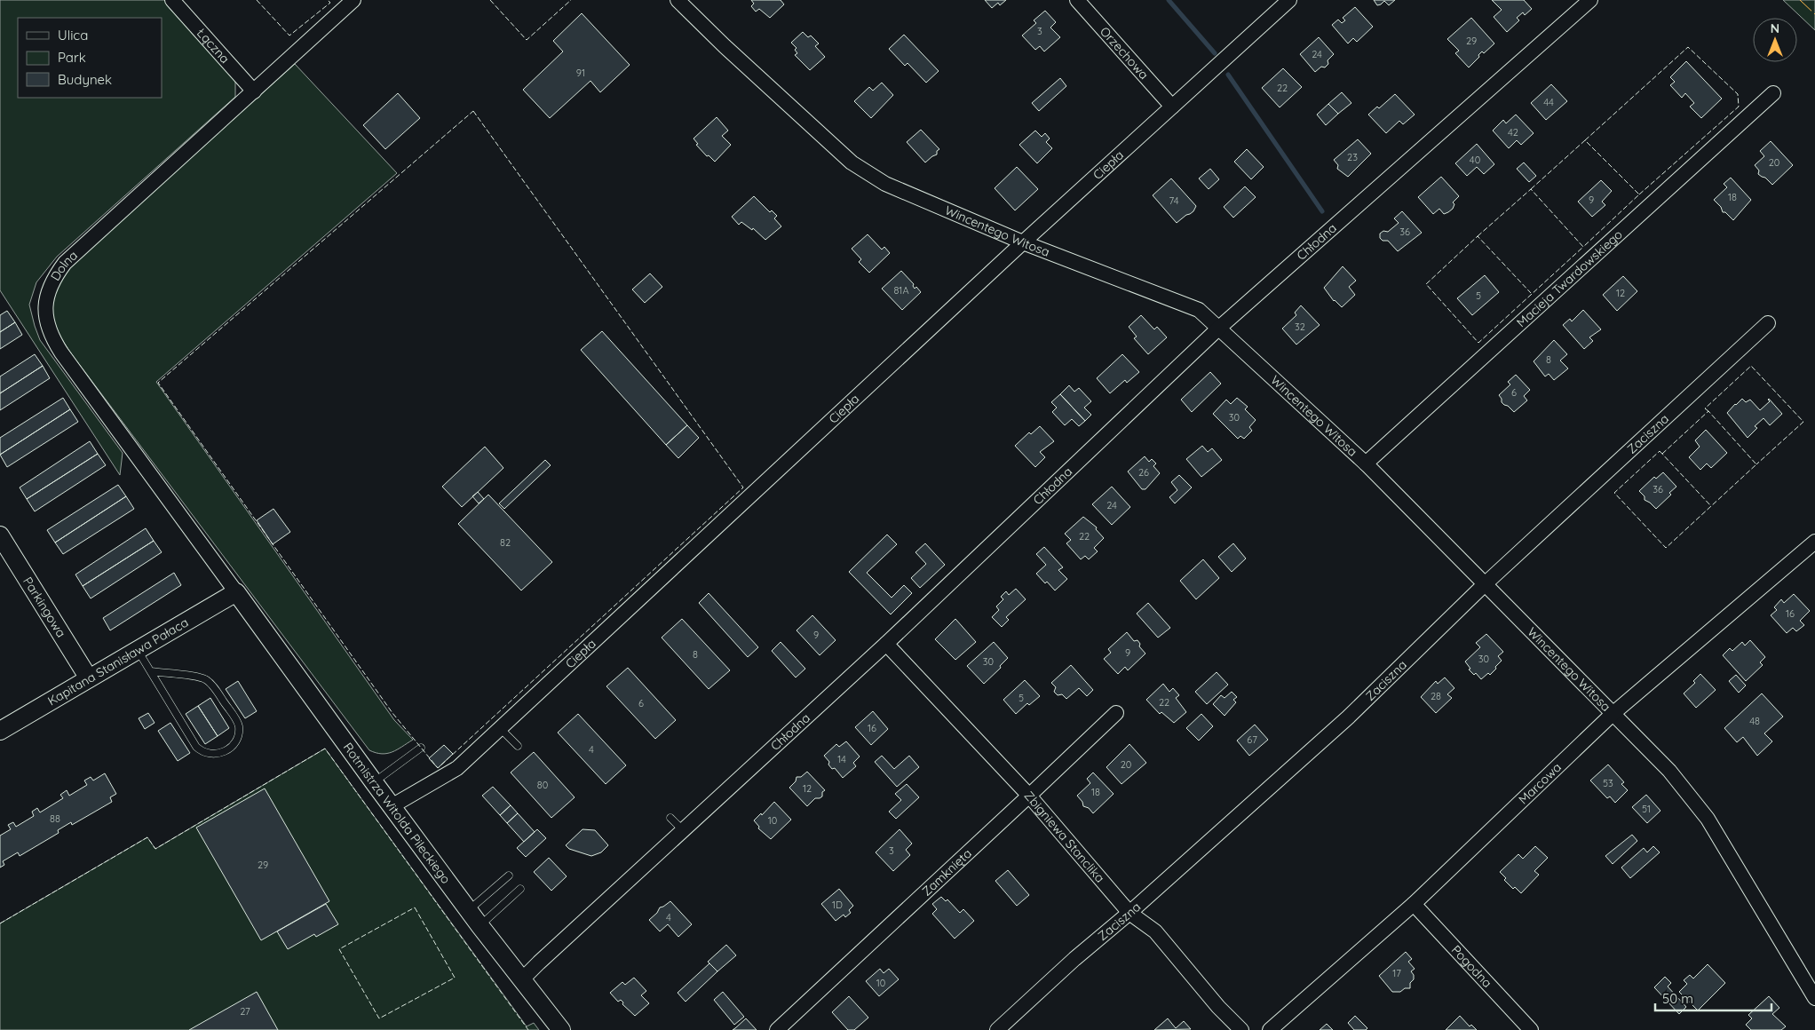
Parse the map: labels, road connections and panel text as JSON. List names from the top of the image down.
{
  "streets": {
    "street": [
      "Łączna",
      "Orzechowa",
      "Ciepła",
      "Wincentego Witosa",
      "Chłodna",
      "Dolna",
      "Macieja Twardowskiego",
      "Zaciszna",
      "Parkingowa",
      "Kapitana Stanisława Pałaca",
      "Marcowa",
      "Rotmistrza Witolda Pileckiego",
      "Zbigniewa Stanclika",
      "Zamknięta",
      "Pogodna"
    ]
  },
  "crossings": [
    ["Łączna", "Dolna"],
    ["Orzechowa", "Ciepła"],
    ["Ciepła", "Wincentego Witosa"],
    ["Ciepła", "Rotmistrza Witolda Pileckiego"],
    ["Wincentego Witosa", "Chłodna"],
    ["Wincentego Witosa", "Macieja Twardowskiego"],
    ["Wincentego Witosa", "Zaciszna"],
    ["Wincentego Witosa", "Marcowa"],
    ["Chłodna", "Rotmistrza Witolda Pileckiego"],
    ["Chłodna", "Zbigniewa Stanclika"],
    ["Dolna", "Kapitana Stanisława Pałaca"],
    ["Dolna", "Rotmistrza Witolda Pileckiego"],
    ["Zaciszna", "Zbigniewa Stanclika"],
    ["Parkingowa", "Kapitana Stanisława Pałaca"],
    ["Kapitana Stanisława Pałaca", "Rotmistrza Witolda Pileckiego"],
    ["Marcowa", "Pogodna"],
    ["Zbigniewa Stanclika", "Zamknięta"]
  ],
  "house_numbers": [
    "3",
    "29",
    "24",
    "91",
    "22",
    "44",
    "42",
    "23",
    "40",
    "20",
    "18",
    "9",
    "74",
    "36",
    "81A",
    "12",
    "5",
    "32",
    "8",
    "6",
    "30",
    "26",
    "36",
    "24",
    "22",
    "82",
    "16",
    "9",
    "9",
    "8",
    "30",
    "30",
    "28",
    "5",
    "22",
    "6",
    "48",
    "16",
    "67",
    "4",
    "14",
    "20",
    "53",
    "80",
    "12",
    "18",
    "51",
    "88",
    "10",
    "3",
    "29",
    "1D",
    "4",
    "17",
    "10",
    "27"
  ],
  "legend": ["Ulica", "Park", "Budynek"],
  "scale_bar": "50 m",
  "north": "top"
}
